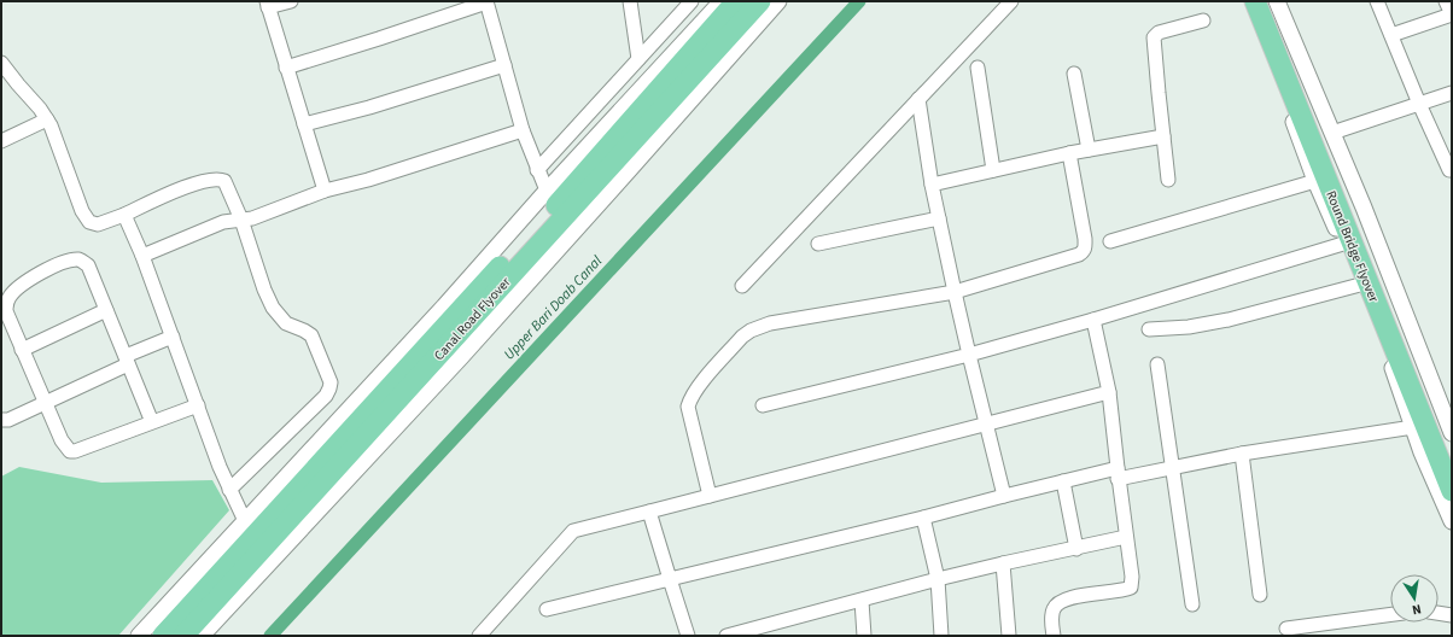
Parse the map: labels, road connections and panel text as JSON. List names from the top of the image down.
{
  "streets": {
    "main road": ["Round Bridge Flyover", "Canal Road Flyover"]
  },
  "water": ["Upper Bari Doab Canal"],
  "north": "bottom"
}
